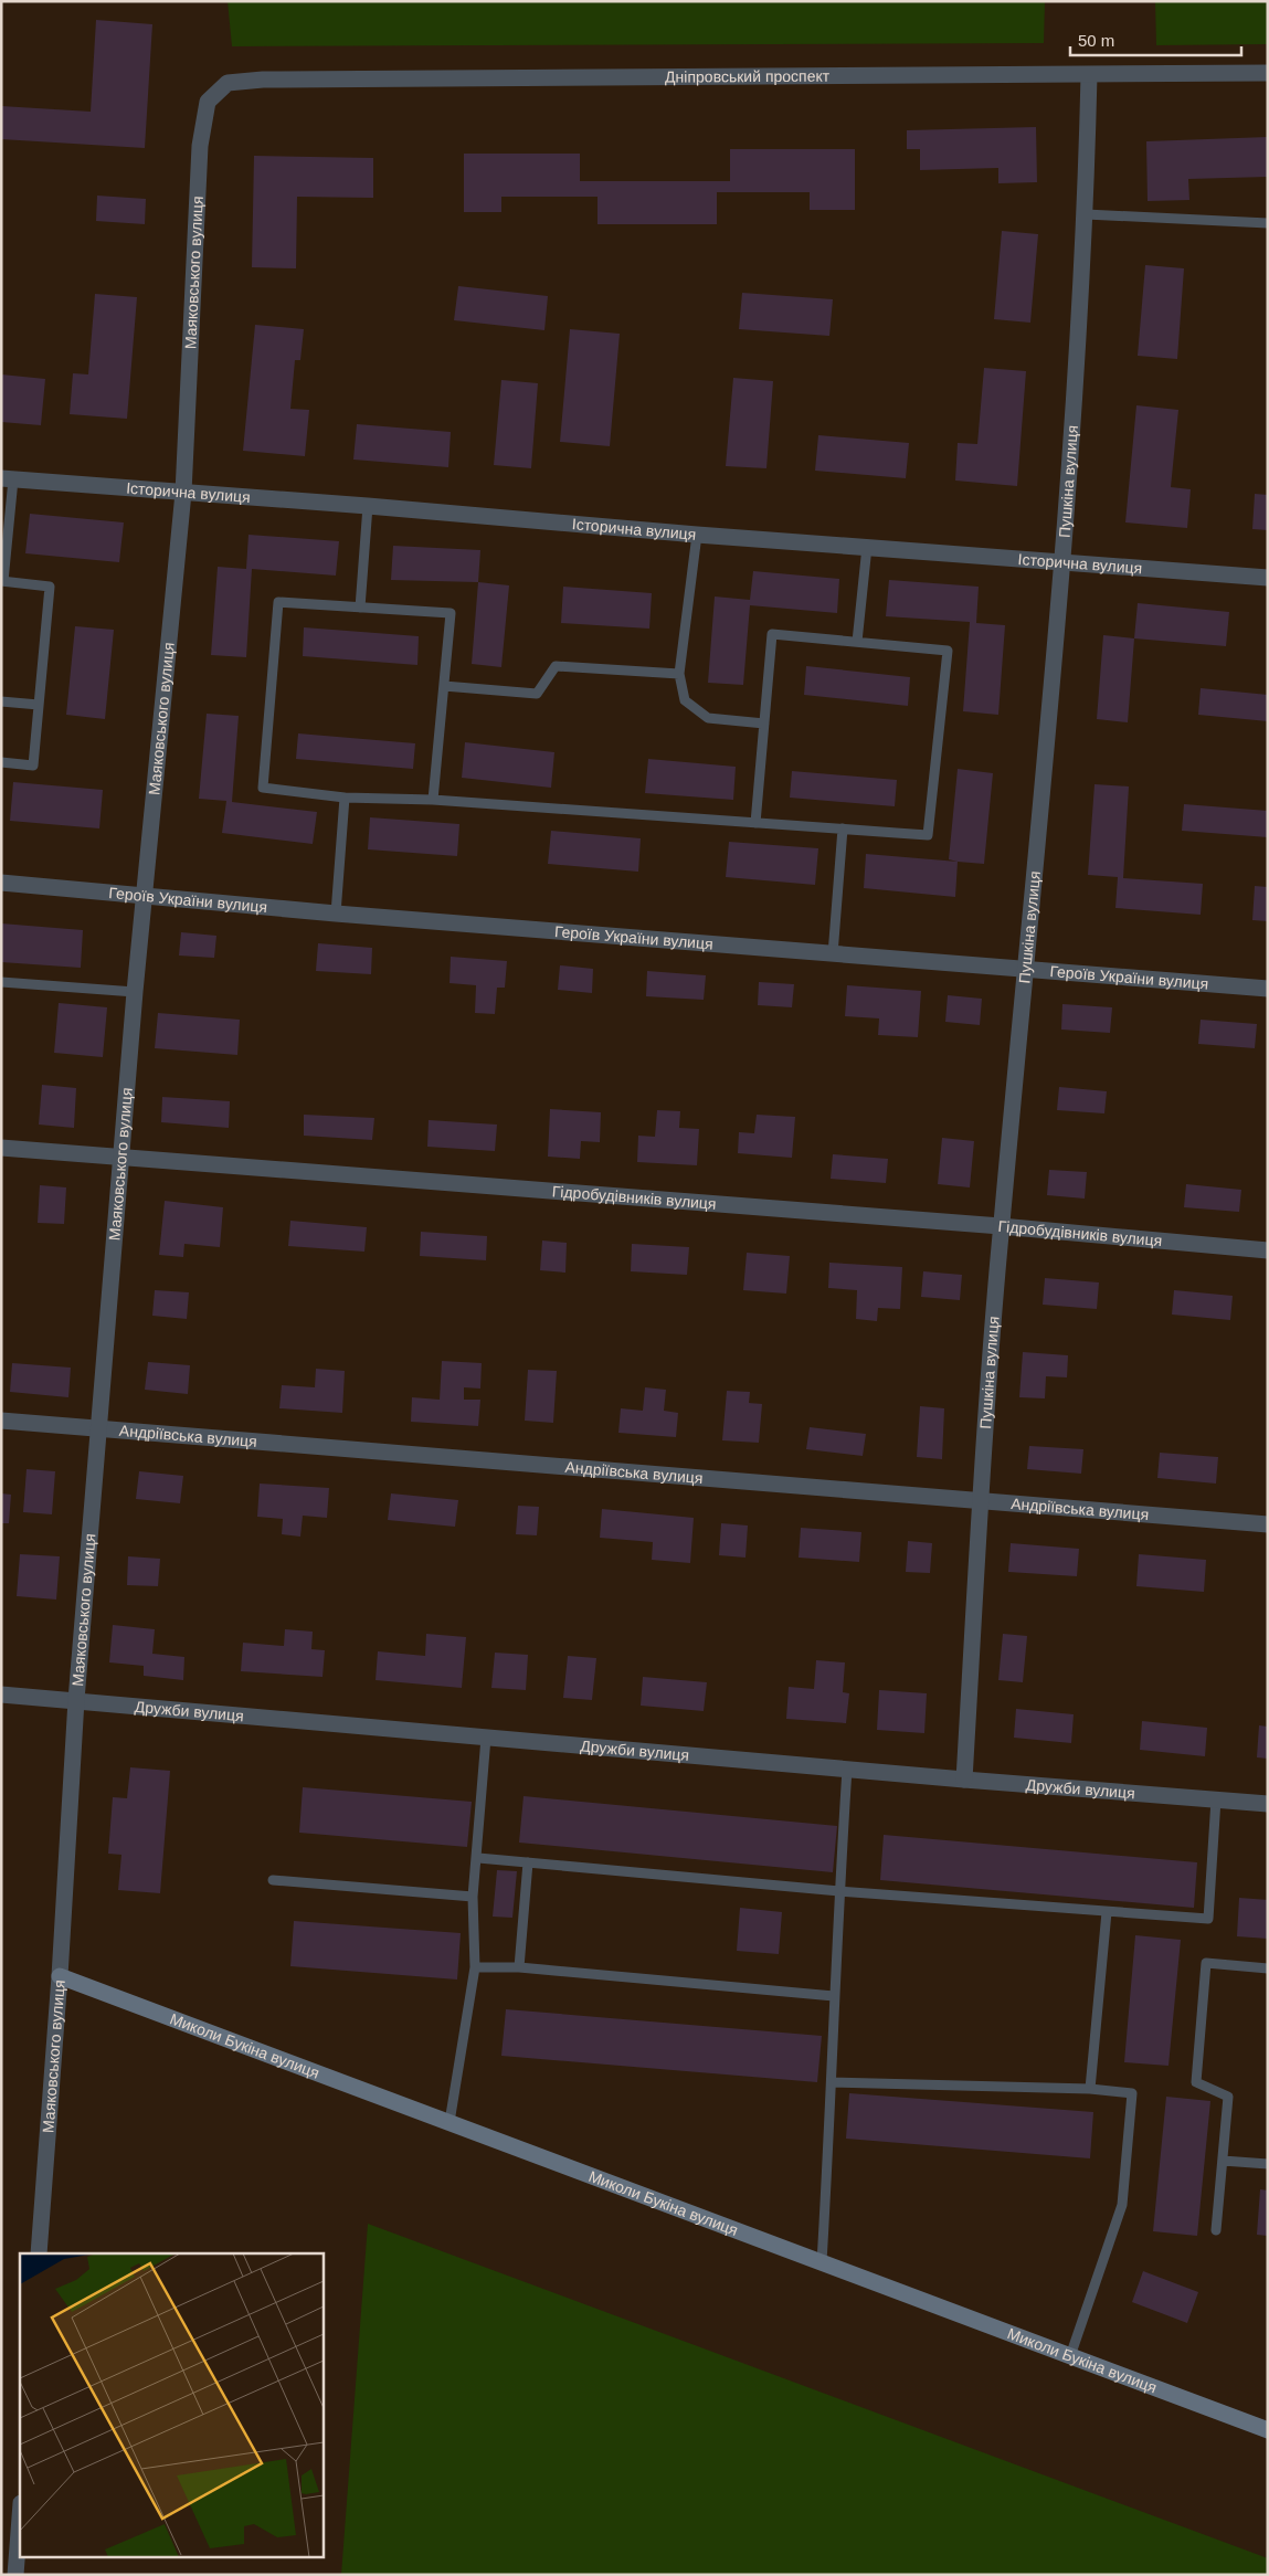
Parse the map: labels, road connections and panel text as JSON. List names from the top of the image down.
{
  "streets": {
    "street": [
      "Дніпровський проспект",
      "Маяковського вулиця",
      "Пушкіна вулиця",
      "Історична вулиця",
      "Героїв України вулиця",
      "Гідробудівників вулиця",
      "Андріївська вулиця",
      "Дружби вулиця",
      "Миколи Букіна вулиця"
    ]
  },
  "crossings": [
    ["Дніпровський проспект", "Маяковського вулиця"],
    ["Дніпровський проспект", "Пушкіна вулиця"],
    ["Маяковського вулиця", "Історична вулиця"],
    ["Маяковського вулиця", "Героїв України вулиця"],
    ["Маяковського вулиця", "Гідробудівників вулиця"],
    ["Маяковського вулиця", "Андріївська вулиця"],
    ["Маяковського вулиця", "Дружби вулиця"],
    ["Маяковського вулиця", "Миколи Букіна вулиця"],
    ["Пушкіна вулиця", "Історична вулиця"],
    ["Пушкіна вулиця", "Героїв України вулиця"],
    ["Пушкіна вулиця", "Гідробудівників вулиця"],
    ["Пушкіна вулиця", "Андріївська вулиця"],
    ["Пушкіна вулиця", "Дружби вулиця"]
  ],
  "scale_bar": "50 m"
}
